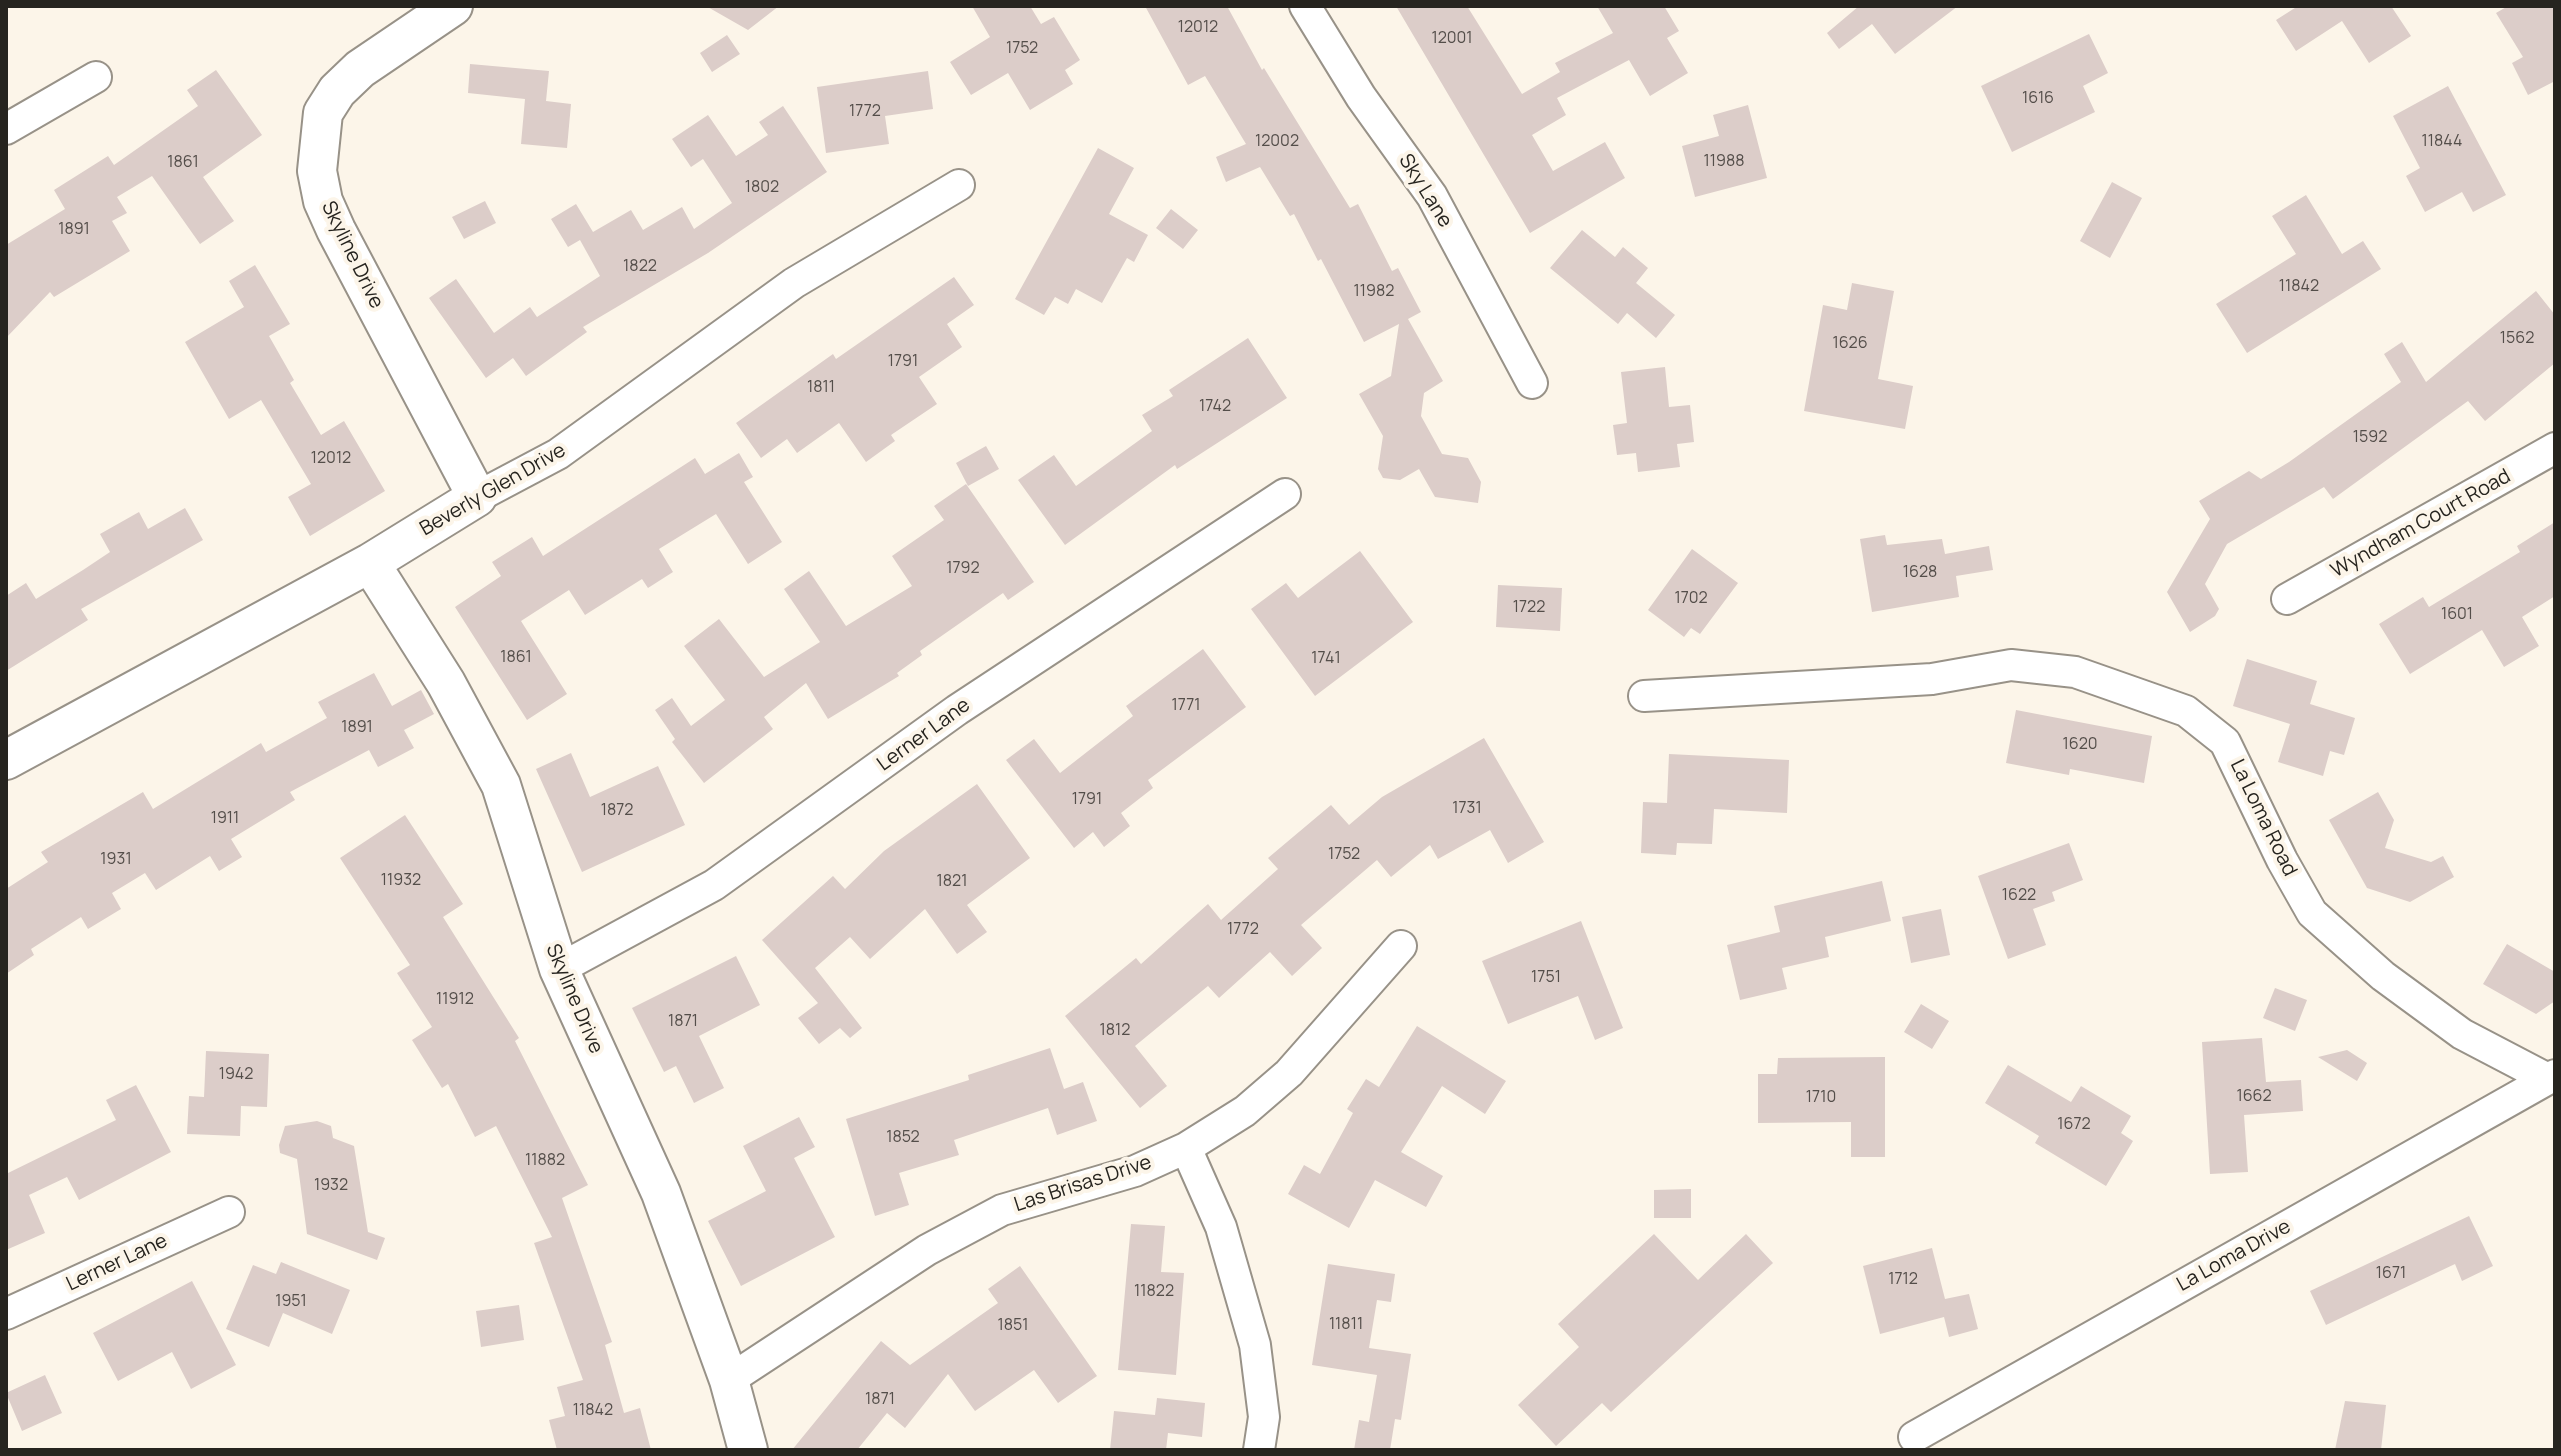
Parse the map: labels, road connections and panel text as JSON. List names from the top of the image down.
{
  "streets": {
    "street": [
      "Sky Lane",
      "Skyline Drive",
      "Beverly Glen Drive",
      "Wyndham Court Road",
      "Lerner Lane",
      "La Loma Road",
      "Las Brisas Drive",
      "La Loma Drive"
    ]
  },
  "crossings": [
    ["Skyline Drive", "Beverly Glen Drive"],
    ["Skyline Drive", "Lerner Lane"],
    ["Skyline Drive", "Las Brisas Drive"],
    ["La Loma Road", "La Loma Drive"]
  ],
  "house_numbers": [
    "12012",
    "12001",
    "1752",
    "1616",
    "1772",
    "12002",
    "11844",
    "11988",
    "1861",
    "1802",
    "1891",
    "1822",
    "11842",
    "11982",
    "1562",
    "1626",
    "1791",
    "1811",
    "1742",
    "1592",
    "12012",
    "1792",
    "1628",
    "1702",
    "1722",
    "1601",
    "1861",
    "1741",
    "1771",
    "1891",
    "1620",
    "1791",
    "1731",
    "1872",
    "1911",
    "1752",
    "1931",
    "11932",
    "1821",
    "1622",
    "1772",
    "1751",
    "11912",
    "1871",
    "1812",
    "1942",
    "1662",
    "1710",
    "1672",
    "1852",
    "11882",
    "1932",
    "1671",
    "1712",
    "11822",
    "1951",
    "11811",
    "1851",
    "1871",
    "11842"
  ]
}
